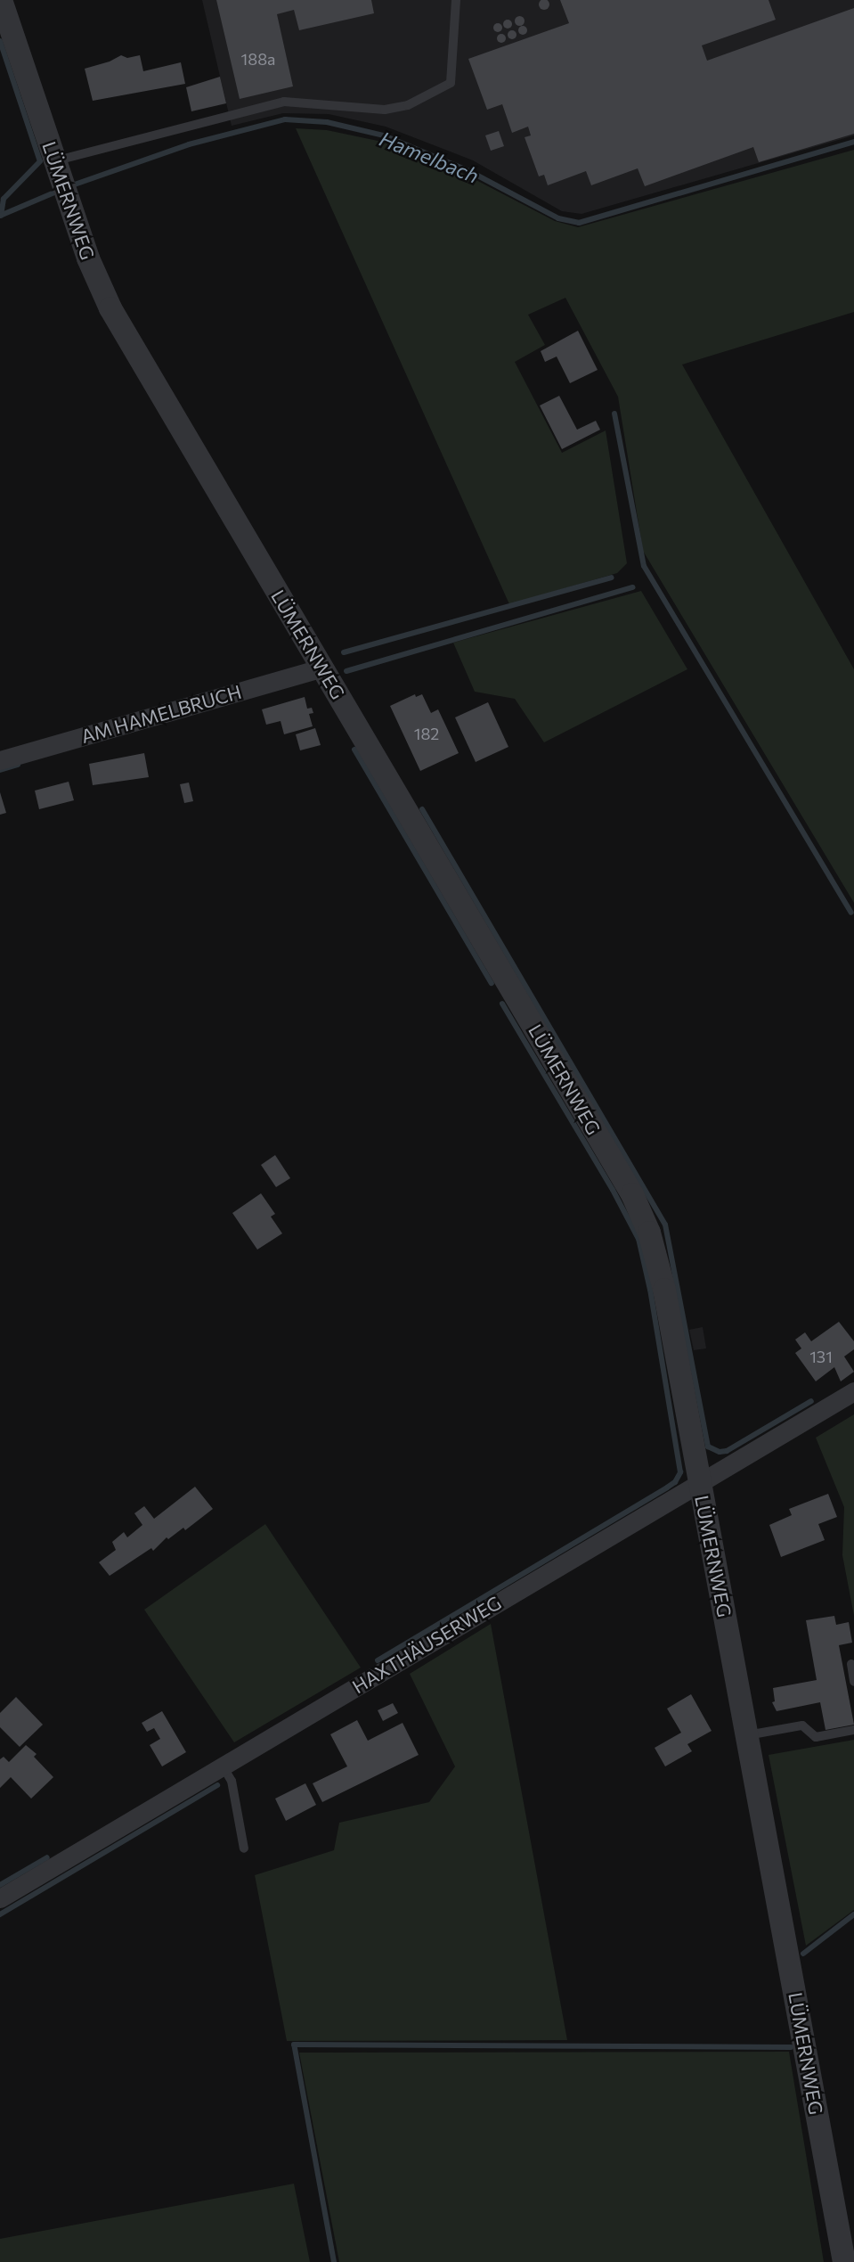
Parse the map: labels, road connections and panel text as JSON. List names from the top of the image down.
{
  "streets": {
    "street": ["LÜMERNWEG", "AM HAMELBRUCH", "HAXTHÄUSERWEG"]
  },
  "crossings": [
    ["LÜMERNWEG", "AM HAMELBRUCH"],
    ["LÜMERNWEG", "HAXTHÄUSERWEG"]
  ],
  "water": ["Hamelbach"],
  "house_numbers": ["188a", "182", "131"]
}
